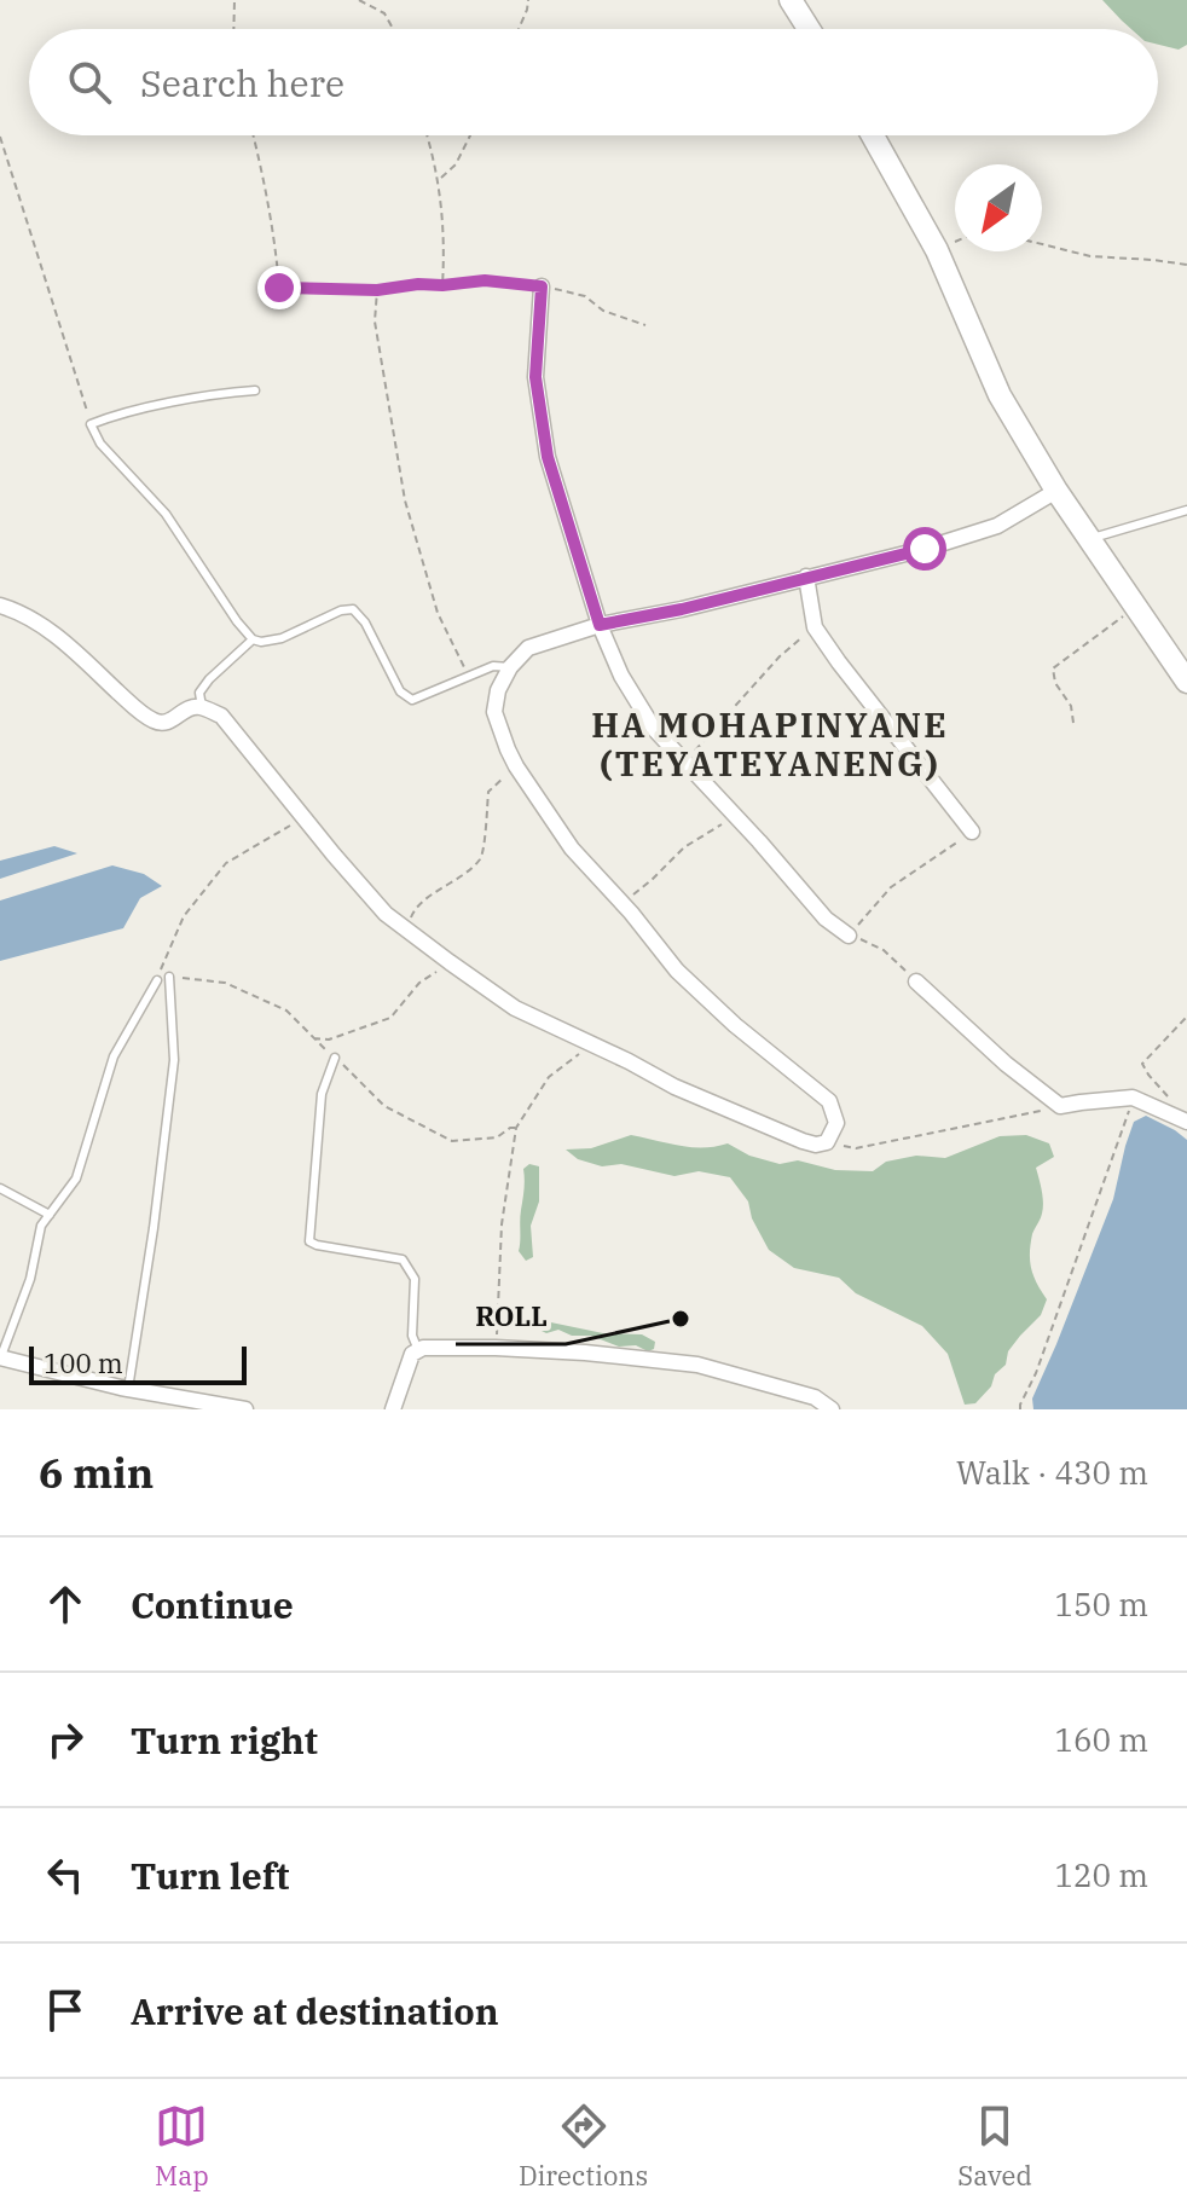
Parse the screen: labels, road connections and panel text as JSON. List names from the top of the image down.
{
  "districts": ["HA MOHAPINYANE (TEYATEYANENG)"],
  "places": ["ROLL"],
  "scale_bar": "100 m",
  "north": "bottom left",
  "page": {
    "search": "Search here",
    "scale": "100 m",
    "heading": ["6 min", "Walk · 430 m"],
    "list": [
      ["Continue", "150 m"],
      ["Turn right", "160 m"],
      ["Turn left", "120 m"],
      "Arrive at destination"
    ],
    "nav": ["Map", "Directions", "Saved"]
  }
}
